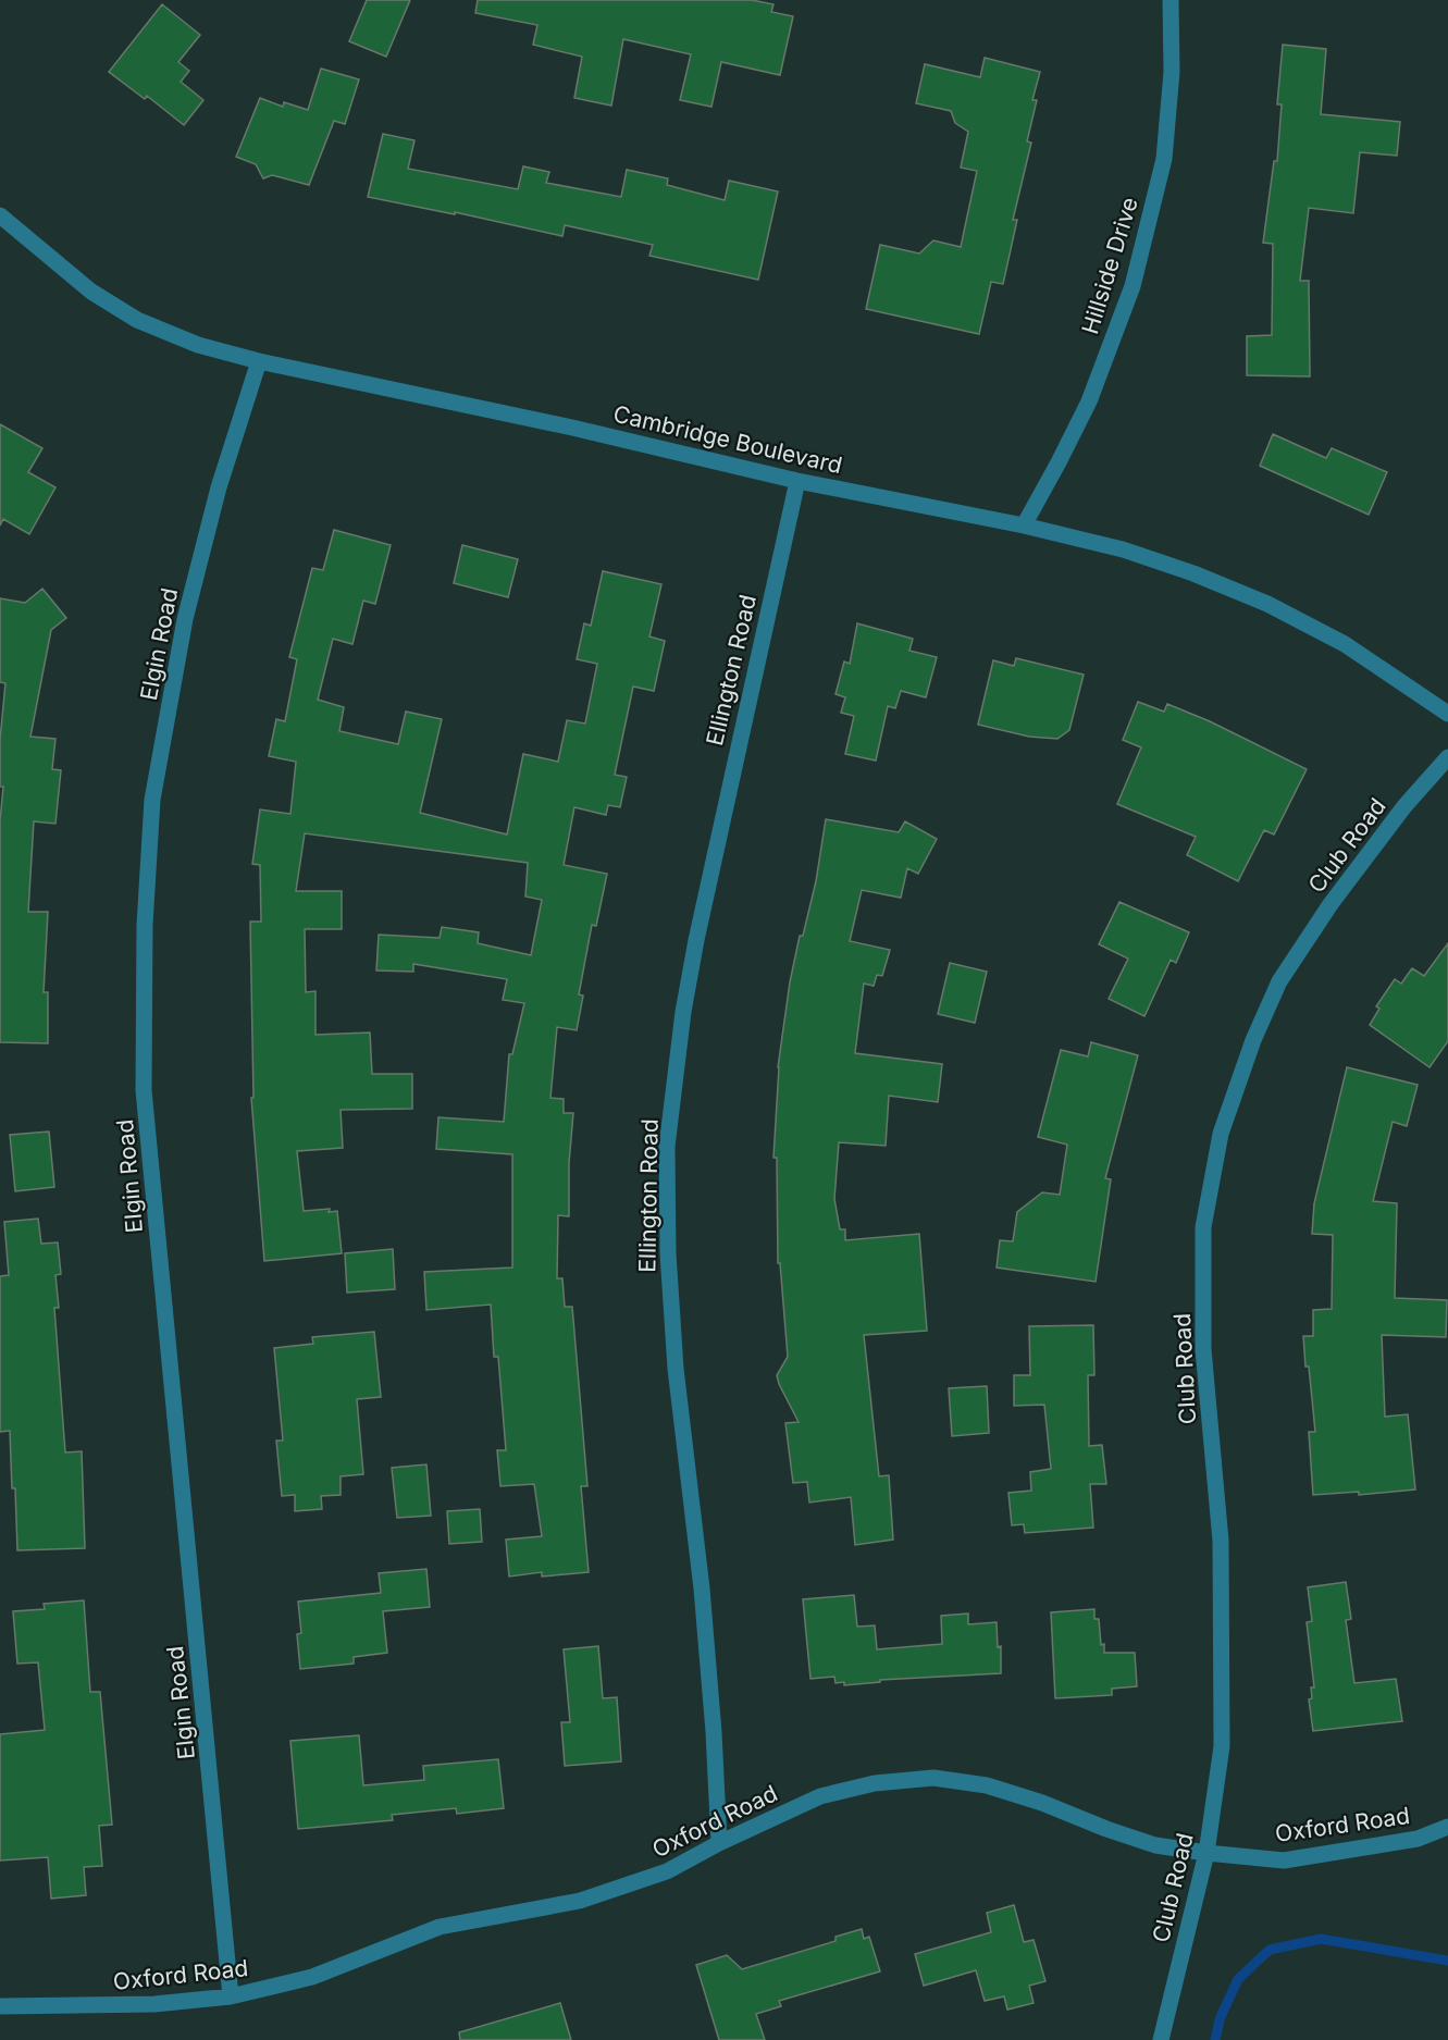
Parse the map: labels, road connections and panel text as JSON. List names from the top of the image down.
{
  "streets": {
    "street": [
      "Hillside Drive",
      "Cambridge Boulevard",
      "Elgin Road",
      "Ellington Road",
      "Club Road",
      "Oxford Road"
    ]
  },
  "crossings": [
    ["Hillside Drive", "Cambridge Boulevard"],
    ["Cambridge Boulevard", "Elgin Road"],
    ["Cambridge Boulevard", "Ellington Road"],
    ["Elgin Road", "Oxford Road"],
    ["Ellington Road", "Oxford Road"],
    ["Club Road", "Oxford Road"]
  ]
}
